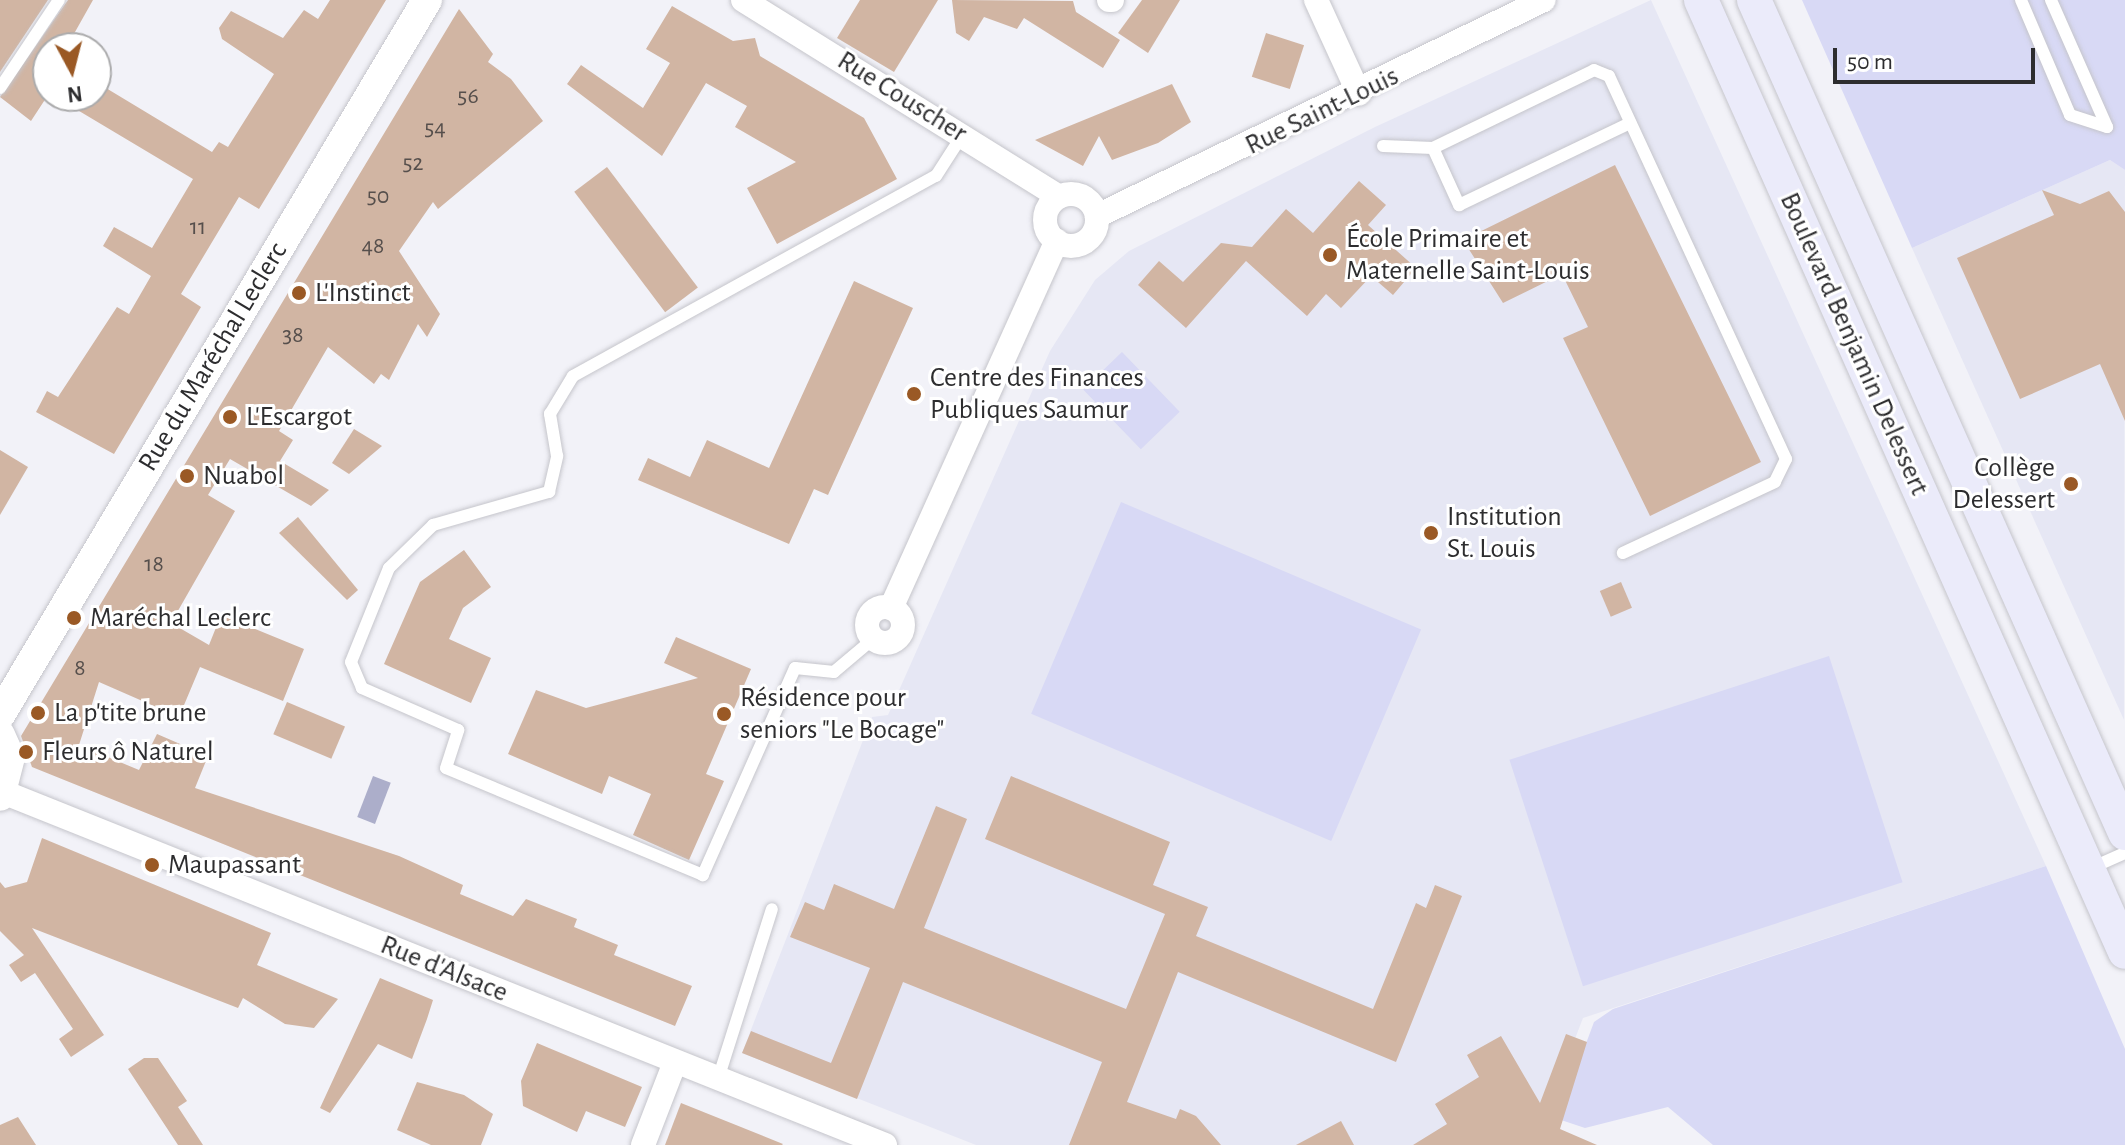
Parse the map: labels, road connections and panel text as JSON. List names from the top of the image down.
{
  "streets": {
    "main road": ["Boulevard Benjamin Delessert"],
    "street": [
      "Rue Couscher",
      "Rue Saint-Louis",
      "Rue du Maréchal Leclerc",
      "Rue d'Alsace"
    ]
  },
  "crossings": [
    ["Rue Couscher", "Rue Saint-Louis"]
  ],
  "places": [
    "École Primaire et Maternelle Saint-Louis",
    "L'Instinct",
    "Centre des Finances Publiques Saumur",
    "L'Escargot",
    "Nuabol",
    "Collège Delessert",
    "Institution St. Louis",
    "Maréchal Leclerc",
    "La p'tite brune",
    "Résidence pour seniors \"Le Bocage\"",
    "Fleurs ô Naturel",
    "Maupassant"
  ],
  "house_numbers": [
    "56",
    "54",
    "52",
    "50",
    "11",
    "48",
    "38",
    "18",
    "8"
  ],
  "scale_bar": "50 m",
  "north": "bottom"
}
